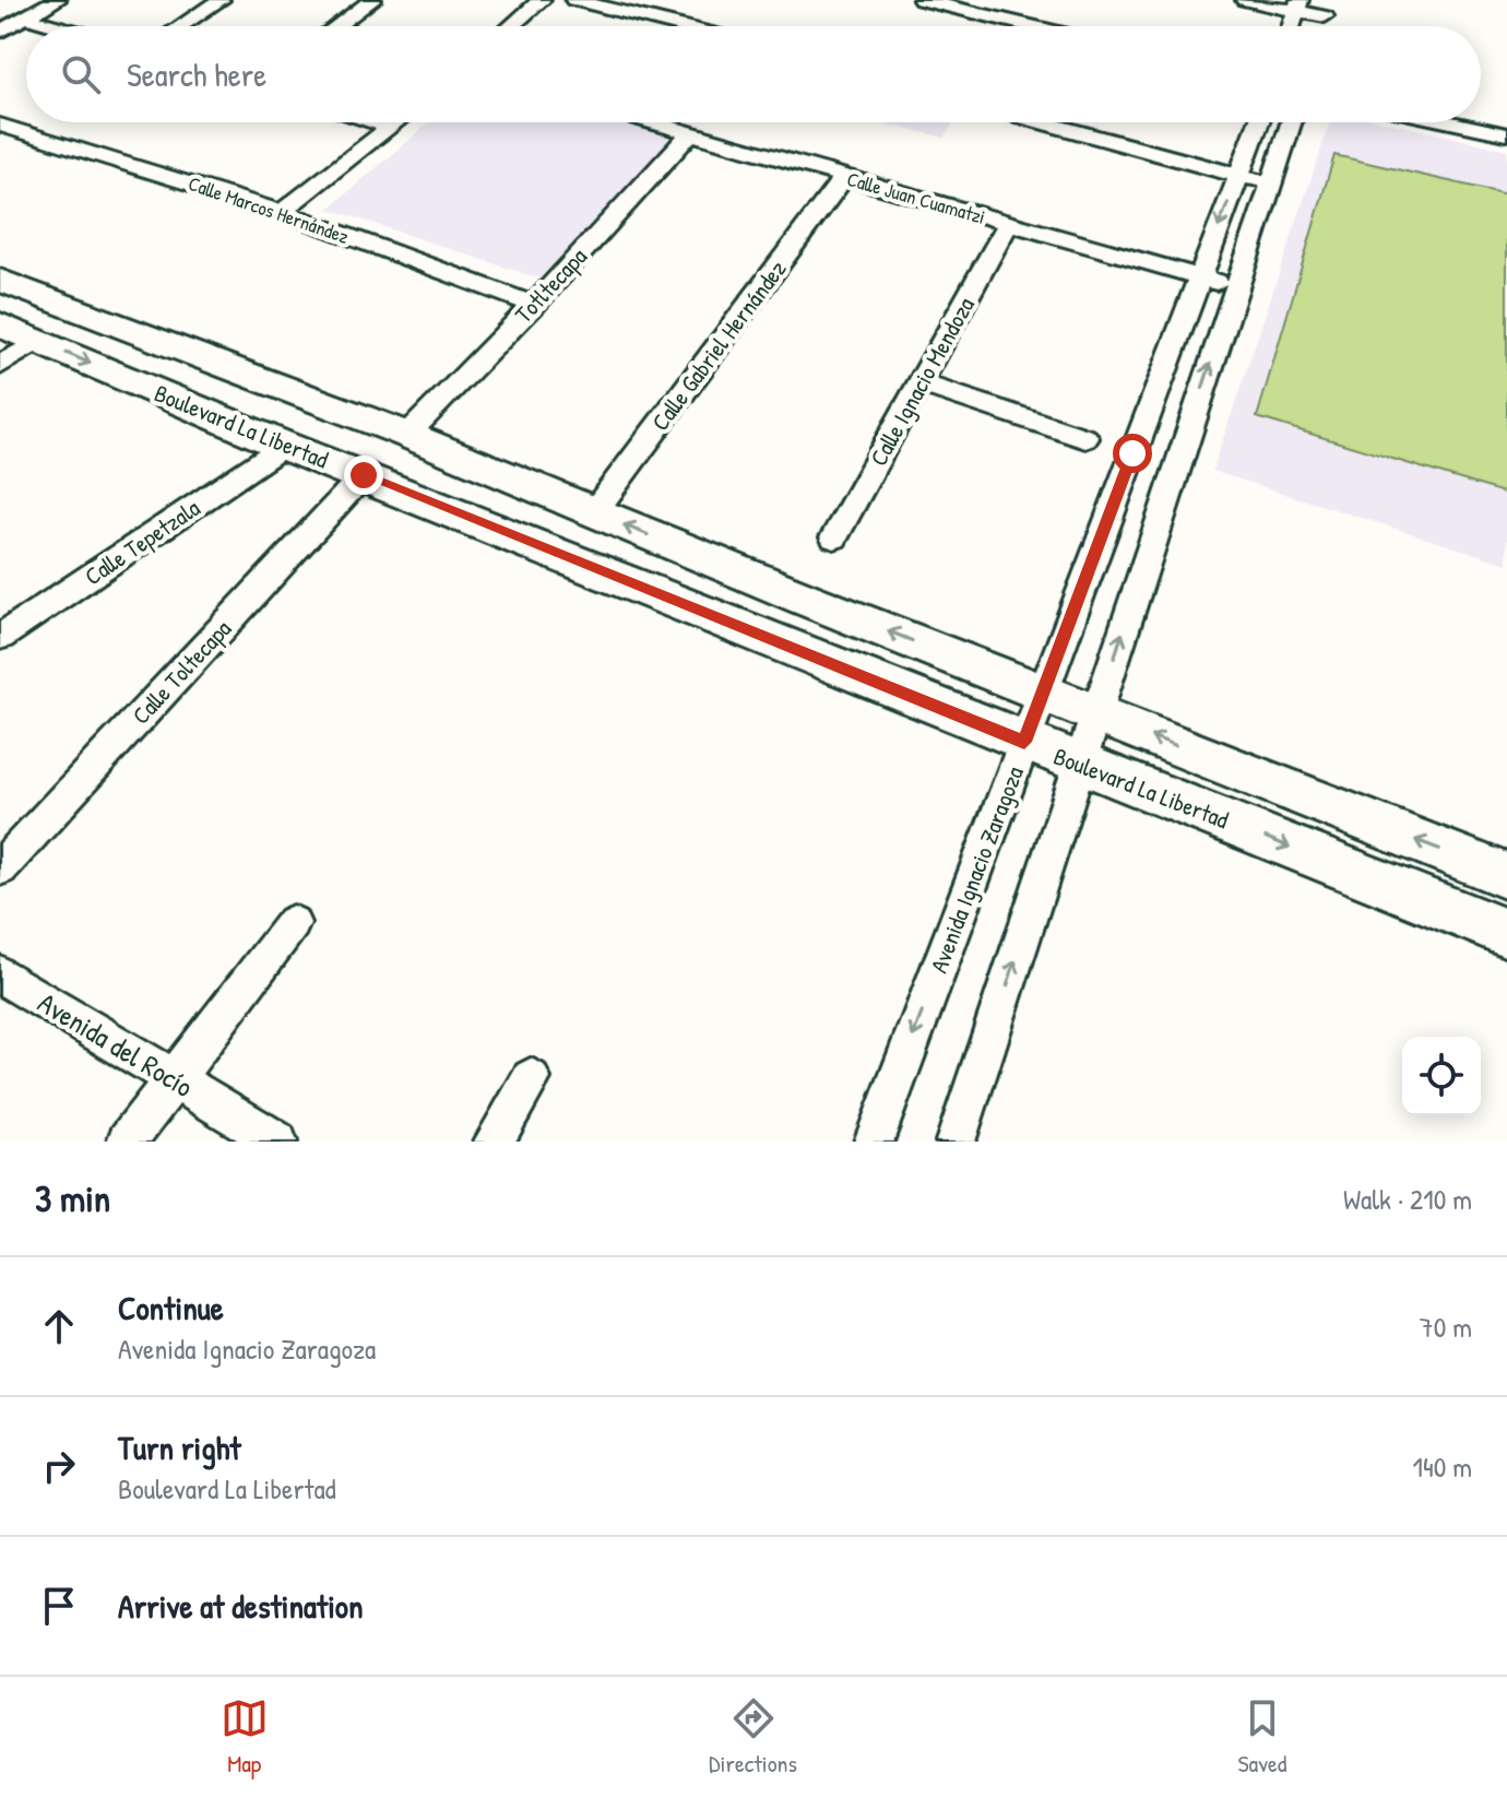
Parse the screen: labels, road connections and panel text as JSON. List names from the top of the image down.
{
  "streets": {
    "main road": ["Boulevard La Libertad"],
    "street": [
      "Calle Juan Cuamatzi",
      "Calle Marcos Hernández",
      "Totltecapa",
      "Calle Gabriel Hernández",
      "Calle Ignacio Mendoza",
      "Calle Tepetzala",
      "Calle Toltecapa",
      "Avenida Ignacio Zaragoza",
      "Avenida del Rocío"
    ]
  },
  "crossings": [
    ["Calle Juan Cuamatzi", "Totltecapa"],
    ["Calle Juan Cuamatzi", "Calle Gabriel Hernández"],
    ["Calle Juan Cuamatzi", "Calle Ignacio Mendoza"],
    ["Calle Juan Cuamatzi", "Avenida Ignacio Zaragoza"],
    ["Calle Marcos Hernández", "Totltecapa"],
    ["Totltecapa", "Boulevard La Libertad"],
    ["Calle Gabriel Hernández", "Boulevard La Libertad"],
    ["Boulevard La Libertad", "Calle Tepetzala"],
    ["Boulevard La Libertad", "Calle Toltecapa"],
    ["Boulevard La Libertad", "Avenida Ignacio Zaragoza"]
  ],
  "page": {
    "search": "Search here",
    "heading": ["3 min", "Walk · 210 m"],
    "list": [
      ["Continue", "Avenida Ignacio Zaragoza", "70 m"],
      ["Turn right", "Boulevard La Libertad", "140 m"],
      "Arrive at destination"
    ],
    "nav": ["Map", "Directions", "Saved"]
  }
}
